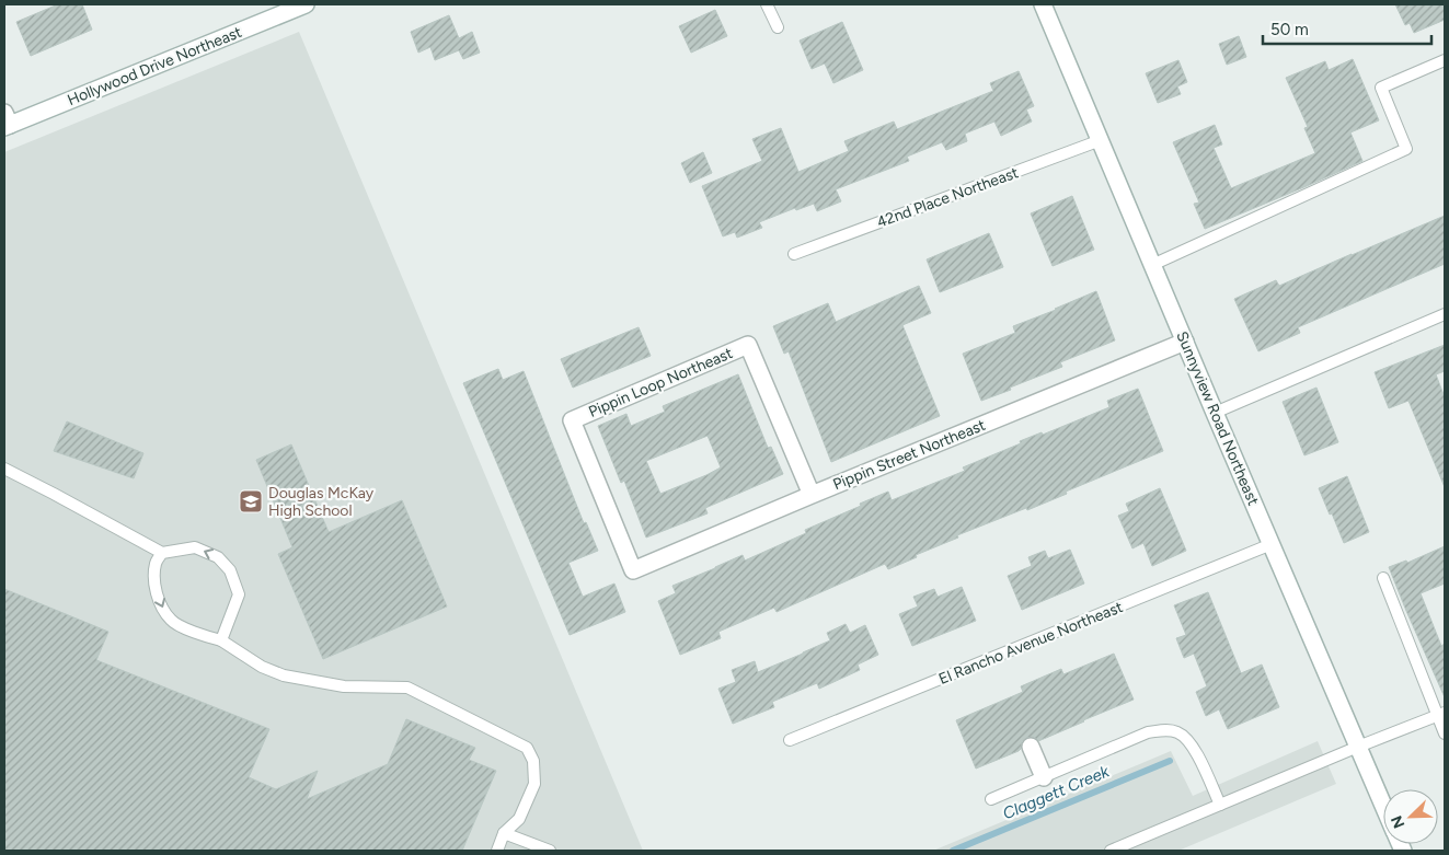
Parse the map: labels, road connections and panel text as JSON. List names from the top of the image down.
{
  "streets": {
    "street": [
      "Hollywood Drive Northeast",
      "Pippin Loop Northeast",
      "Sunnyview Road Northeast",
      "Pippin Street Northeast"
    ],
    "lane": ["42nd Place Northeast", "El Rancho Avenue Northeast"]
  },
  "crossings": [
    ["42nd Place Northeast", "Sunnyview Road Northeast"],
    ["Pippin Loop Northeast", "Pippin Street Northeast"],
    ["Sunnyview Road Northeast", "Pippin Street Northeast"],
    ["Sunnyview Road Northeast", "El Rancho Avenue Northeast"]
  ],
  "water": ["Claggett Creek"],
  "places": {
    "school or university": ["Douglas McKay High School"]
  },
  "scale_bar": "50 m",
  "north": "bottom left"
}
